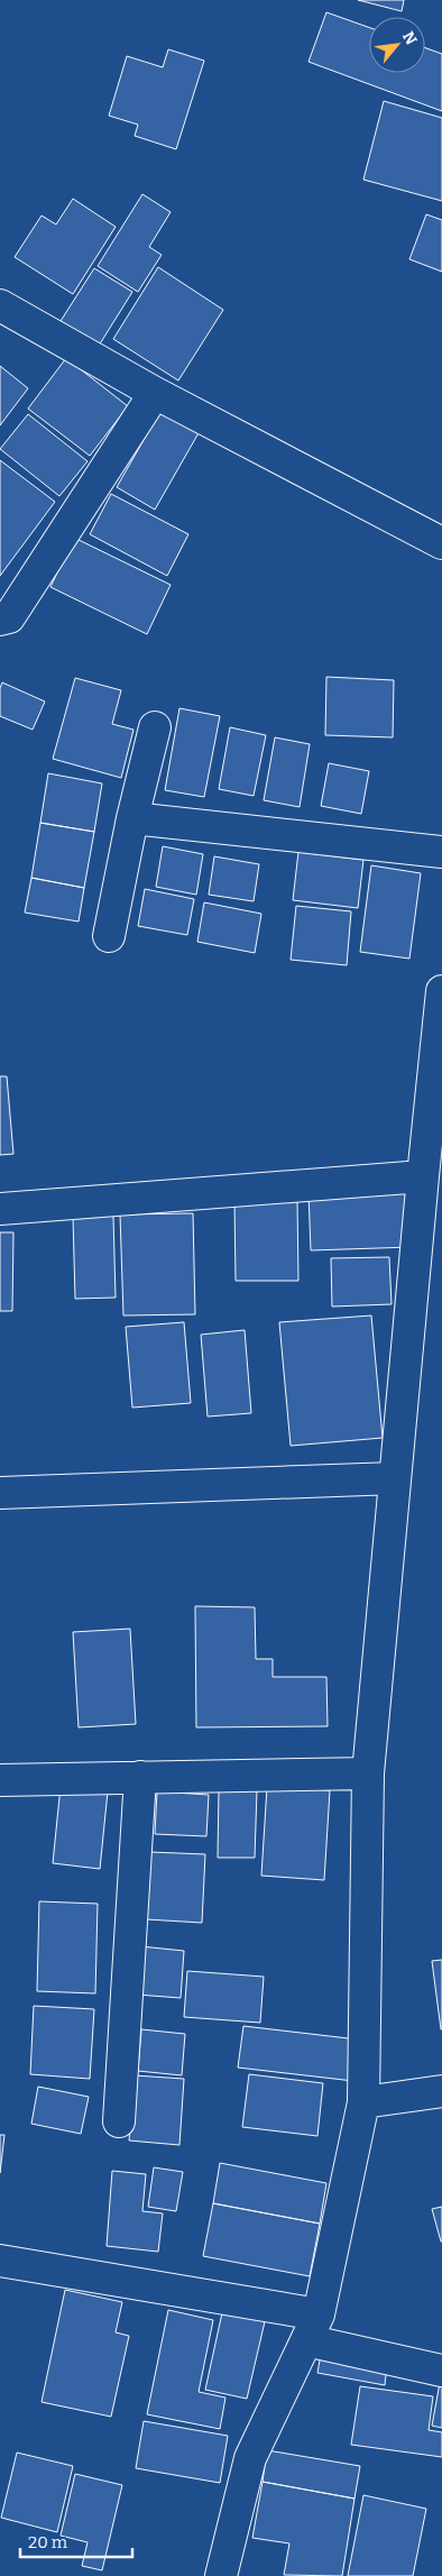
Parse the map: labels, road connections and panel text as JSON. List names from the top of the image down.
{
  "scale_bar": "20 m",
  "north": "top right"
}
